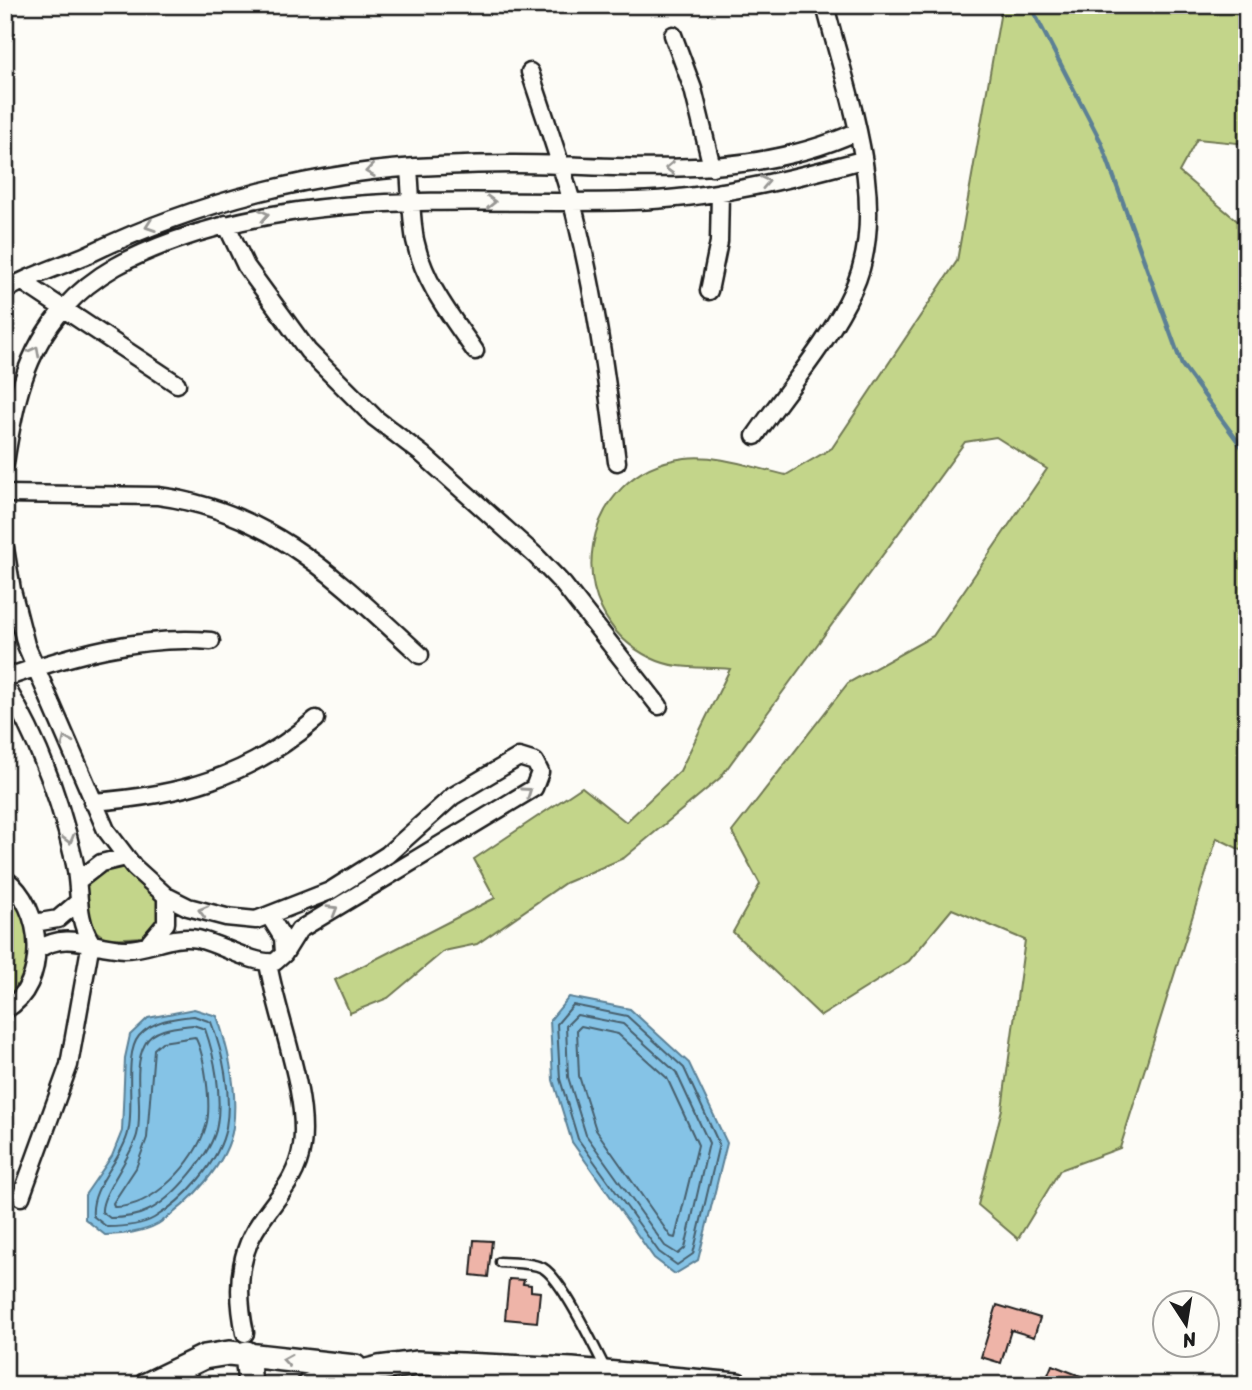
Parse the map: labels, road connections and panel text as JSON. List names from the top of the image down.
{
  "north": "bottom"
}
